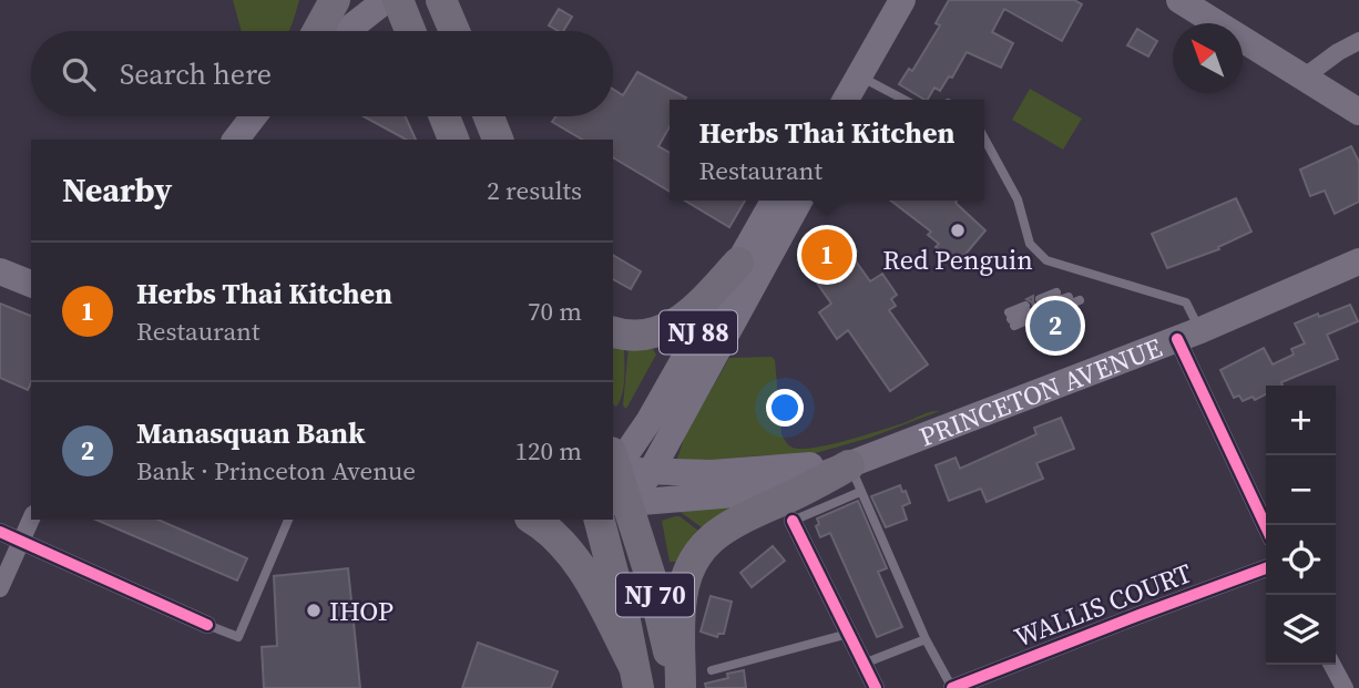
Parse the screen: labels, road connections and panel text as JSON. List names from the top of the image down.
{
  "streets": {
    "highway": ["NJ 70"],
    "main road": ["NJ 88", "PRINCETON AVENUE"],
    "street": ["WALLIS COURT"]
  },
  "crossings": [
    ["NJ 88", "PRINCETON AVENUE"],
    ["NJ 88", "NJ 70"],
    ["PRINCETON AVENUE", "NJ 70"]
  ],
  "places": ["Red Penguin", "IHOP"],
  "north": "top left",
  "page": {
    "search": "Search here",
    "popup": ["Herbs Thai Kitchen", "Restaurant"],
    "heading": ["Nearby", "2 results"],
    "pins": ["1", "2"],
    "list": [
      {
        "mark": "1",
        "name": "Herbs Thai Kitchen",
        "note": "Restaurant",
        "value": "70 m"
      },
      {
        "mark": "2",
        "name": "Manasquan Bank",
        "note": "Bank · Princeton Avenue",
        "value": "120 m"
      }
    ],
    "map_buttons": ["+", "−"]
  }
}
